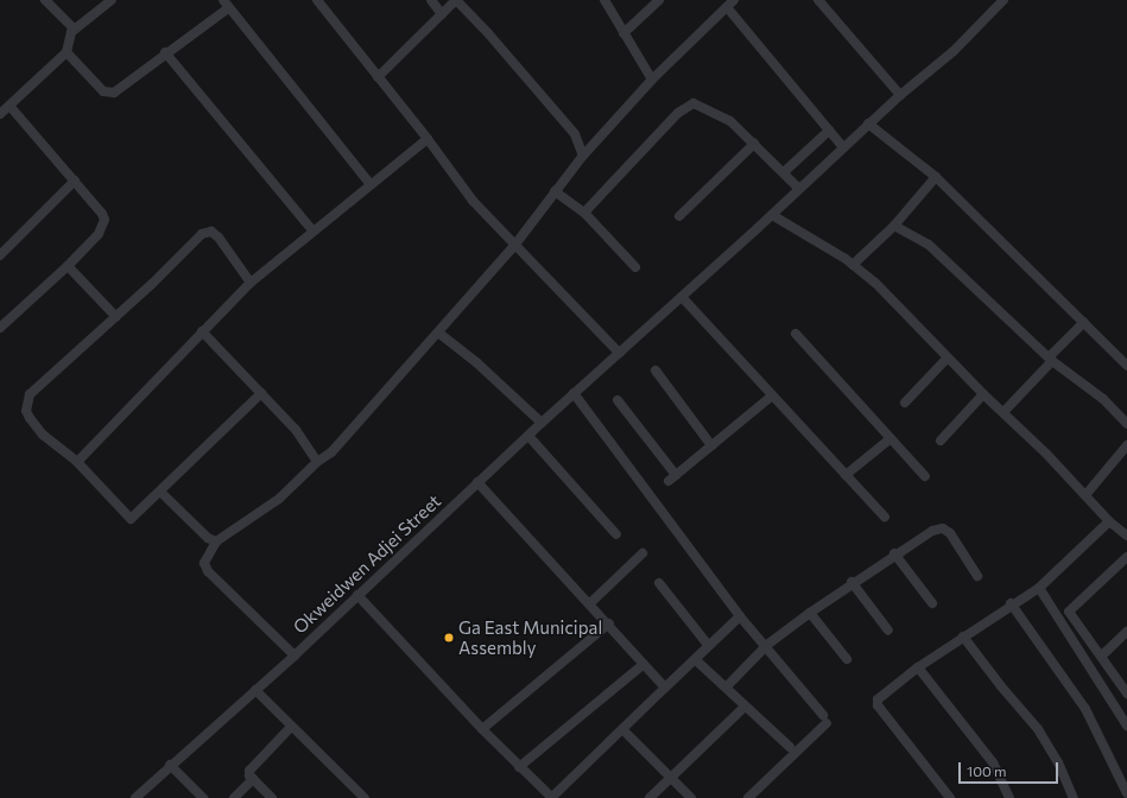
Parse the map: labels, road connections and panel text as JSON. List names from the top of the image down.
{
  "streets": {
    "street": ["Okweidwen Adjei Street"]
  },
  "places": ["Ga East Municipal Assembly"],
  "scale_bar": "100 m"
}
